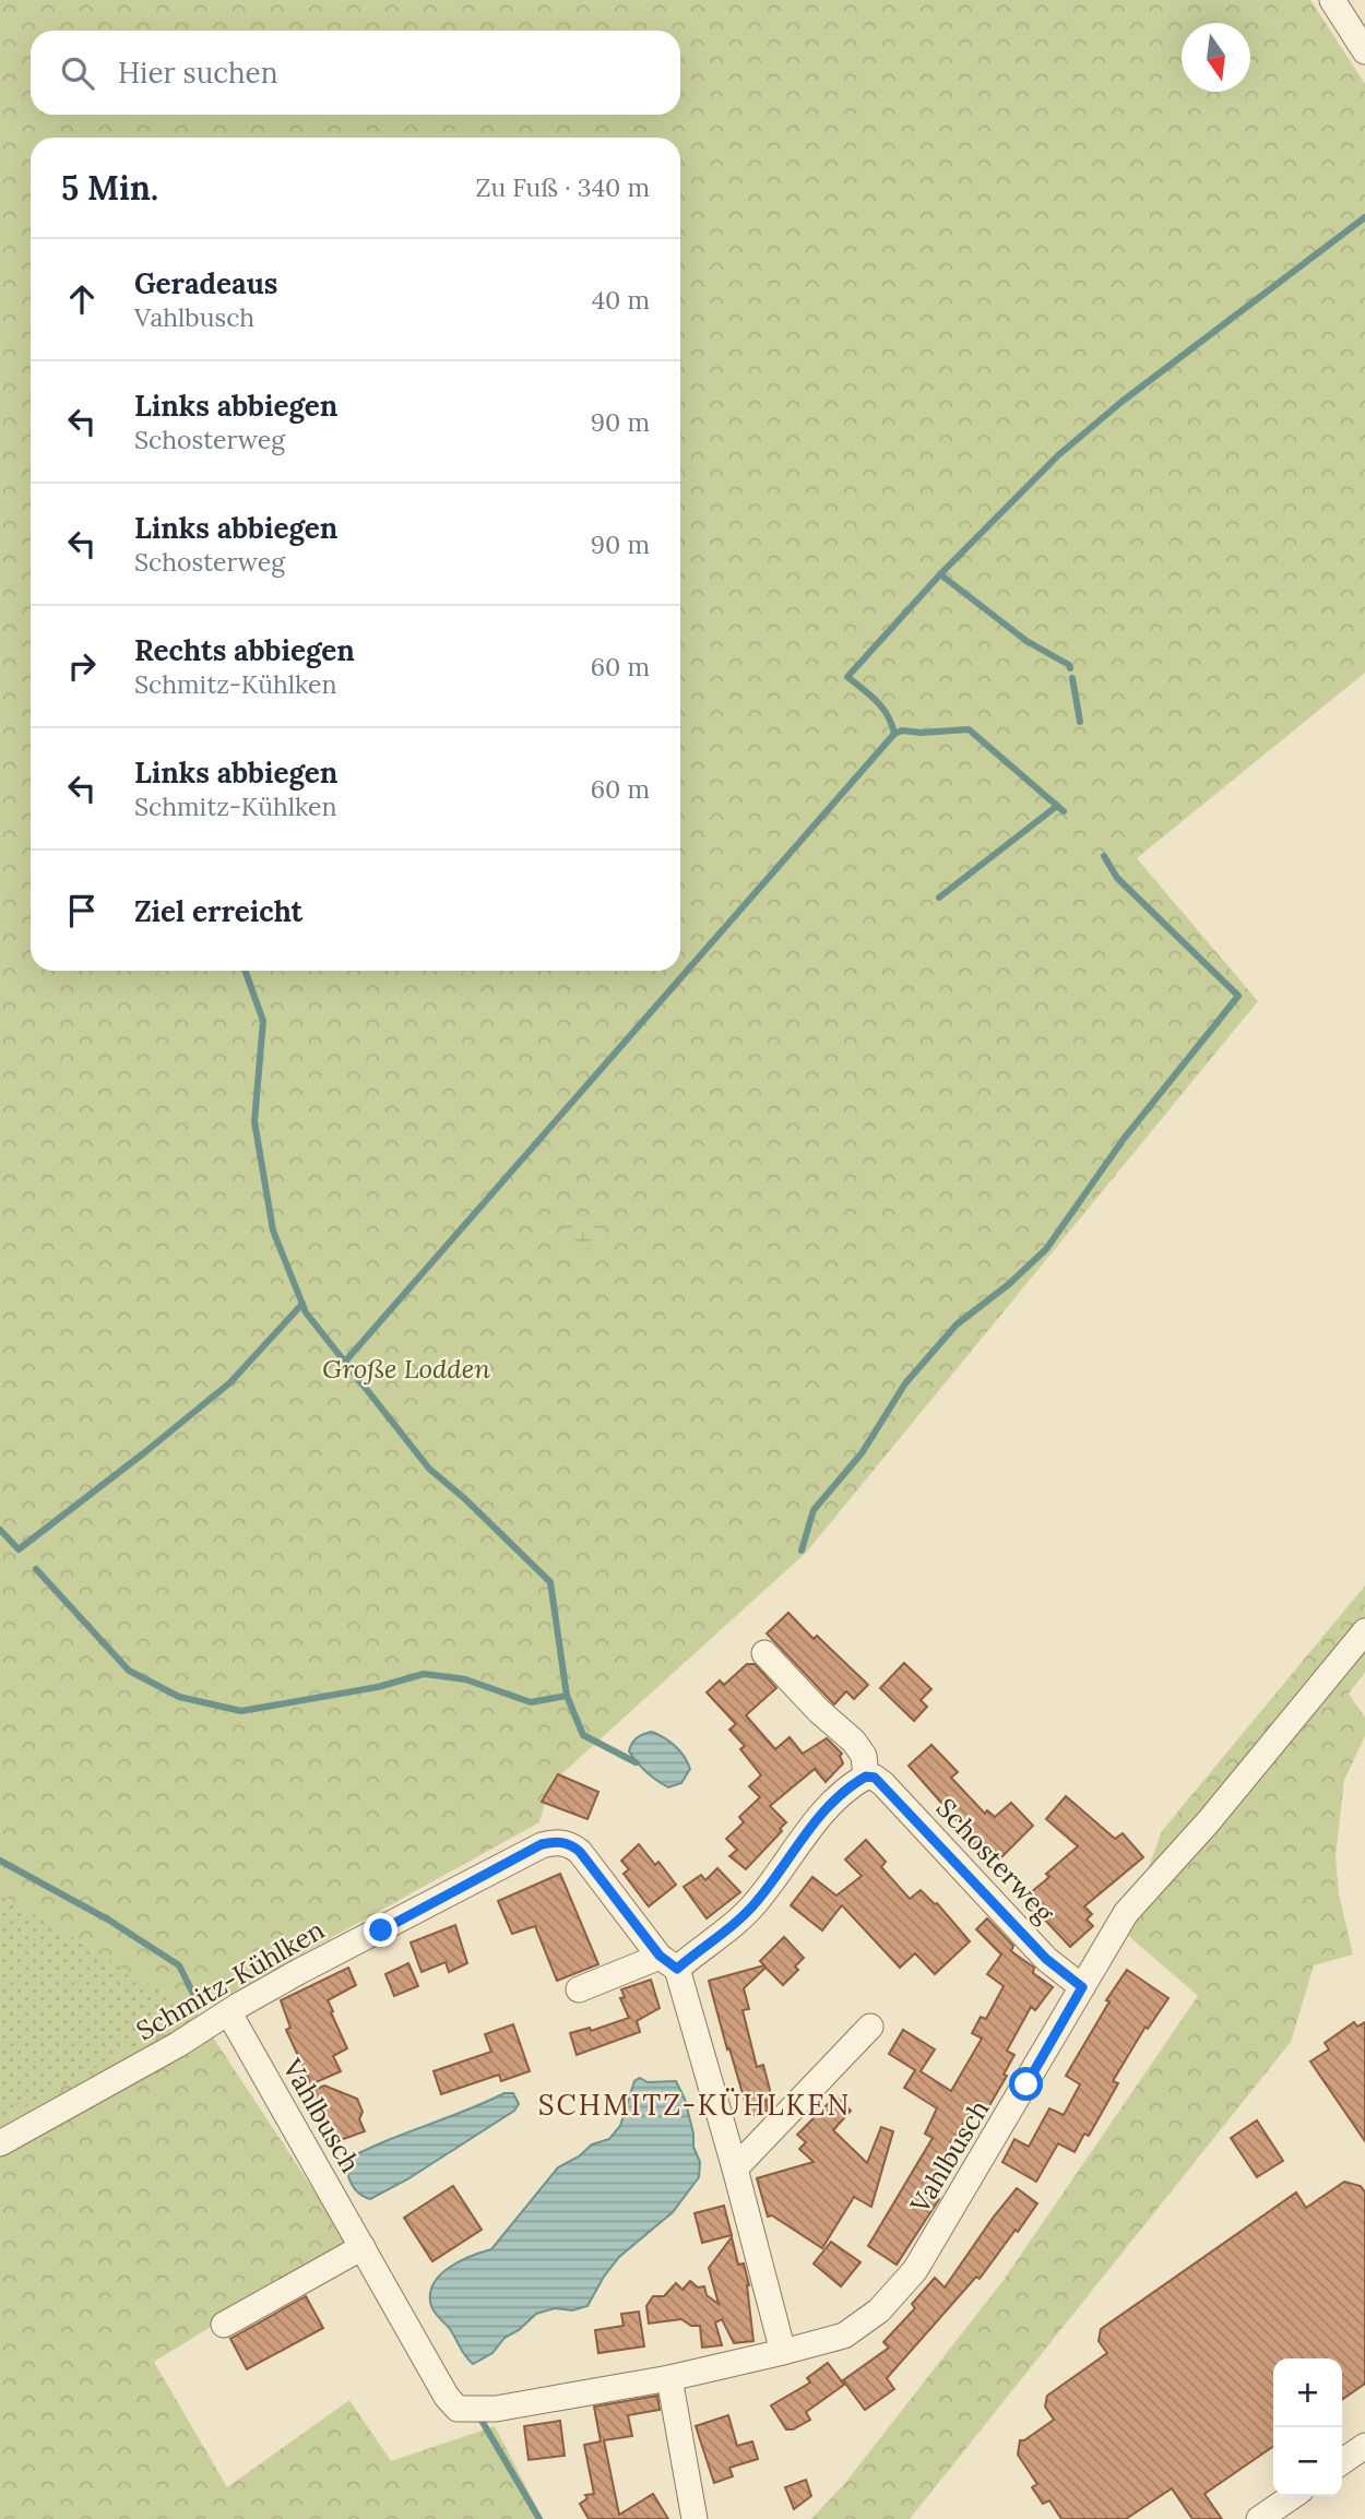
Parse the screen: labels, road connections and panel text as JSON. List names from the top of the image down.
{
  "streets": {
    "street": ["Schosterweg", "Schmitz-Kühlken", "Vahlbusch"]
  },
  "crossings": [
    ["Schosterweg", "Vahlbusch"],
    ["Schmitz-Kühlken", "Vahlbusch"]
  ],
  "districts": ["SCHMITZ-KÜHLKEN"],
  "parks": ["Große Lodden"],
  "north": "bottom",
  "page": {
    "search": "Hier suchen",
    "heading": ["5 Min.", "Zu Fuß · 340 m"],
    "list": [
      ["Geradeaus", "Vahlbusch", "40 m"],
      ["Links abbiegen", "Schosterweg", "90 m"],
      ["Links abbiegen", "Schosterweg", "90 m"],
      ["Rechts abbiegen", "Schmitz-Kühlken", "60 m"],
      ["Links abbiegen", "Schmitz-Kühlken", "60 m"],
      "Ziel erreicht"
    ],
    "map_buttons": ["+", "−"]
  }
}
